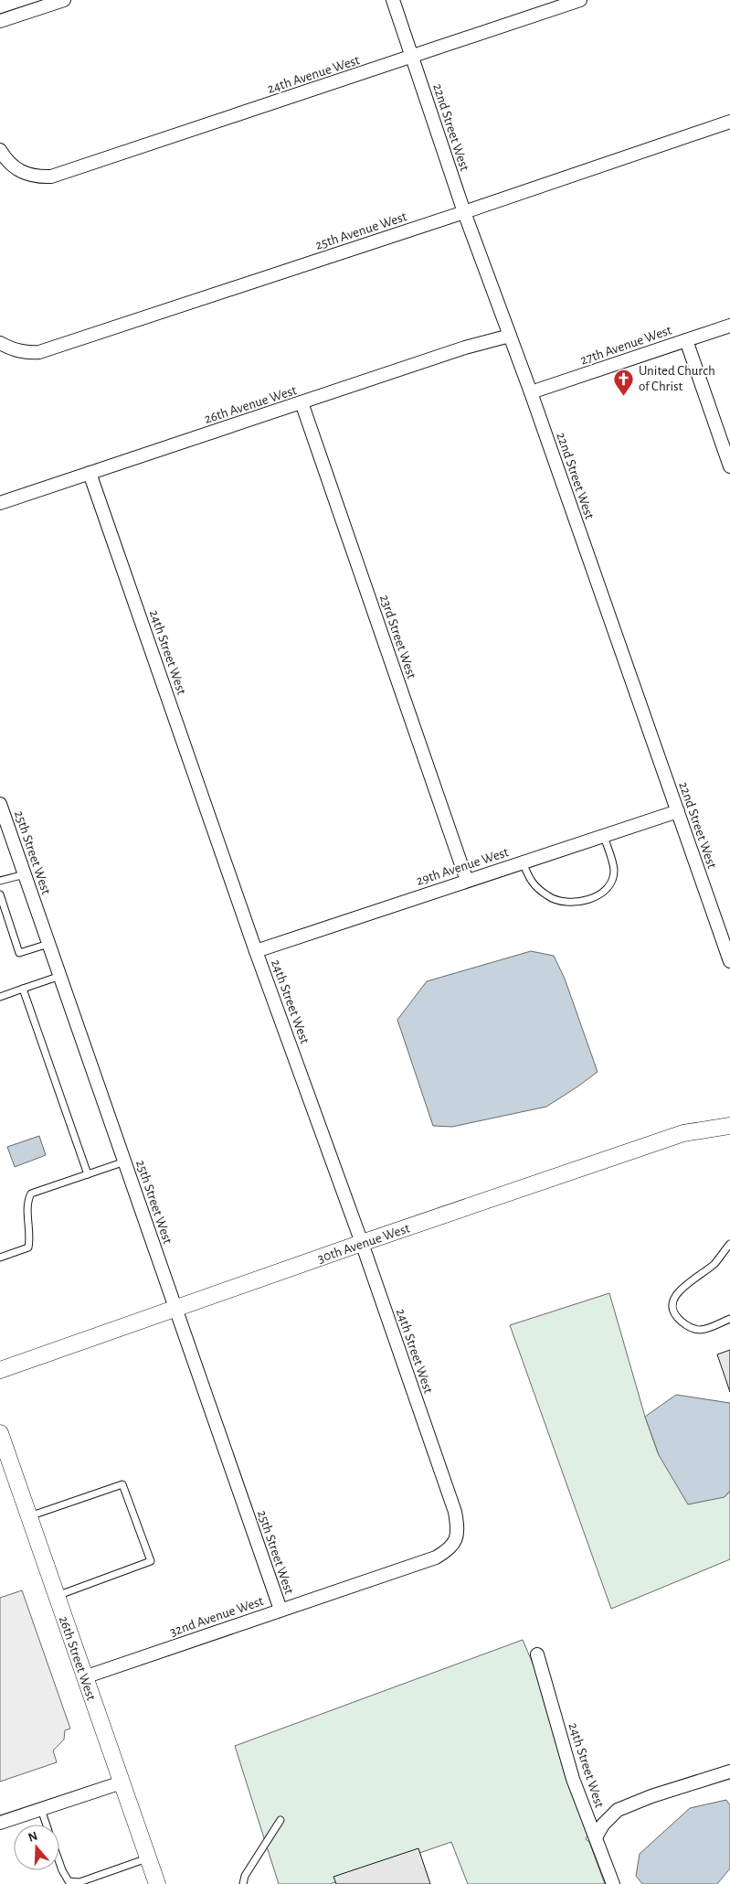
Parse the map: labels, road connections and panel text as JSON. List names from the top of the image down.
{
  "streets": {
    "street": [
      "24th Avenue West",
      "22nd Street West",
      "25th Avenue West",
      "27th Avenue West",
      "26th Avenue West",
      "23rd Street West",
      "24th Street West",
      "25th Street West",
      "29th Avenue West",
      "30th Avenue West",
      "32nd Avenue West",
      "26th Street West"
    ]
  },
  "crossings": [
    ["24th Avenue West", "22nd Street West"],
    ["22nd Street West", "25th Avenue West"],
    ["22nd Street West", "27th Avenue West"],
    ["22nd Street West", "26th Avenue West"],
    ["22nd Street West", "29th Avenue West"],
    ["26th Avenue West", "23rd Street West"],
    ["26th Avenue West", "24th Street West"],
    ["23rd Street West", "29th Avenue West"],
    ["24th Street West", "29th Avenue West"],
    ["24th Street West", "30th Avenue West"],
    ["24th Street West", "32nd Avenue West"],
    ["25th Street West", "30th Avenue West"],
    ["25th Street West", "32nd Avenue West"],
    ["32nd Avenue West", "26th Street West"]
  ],
  "places": {
    "church": ["United Church of Christ"]
  },
  "north": "top"
}
